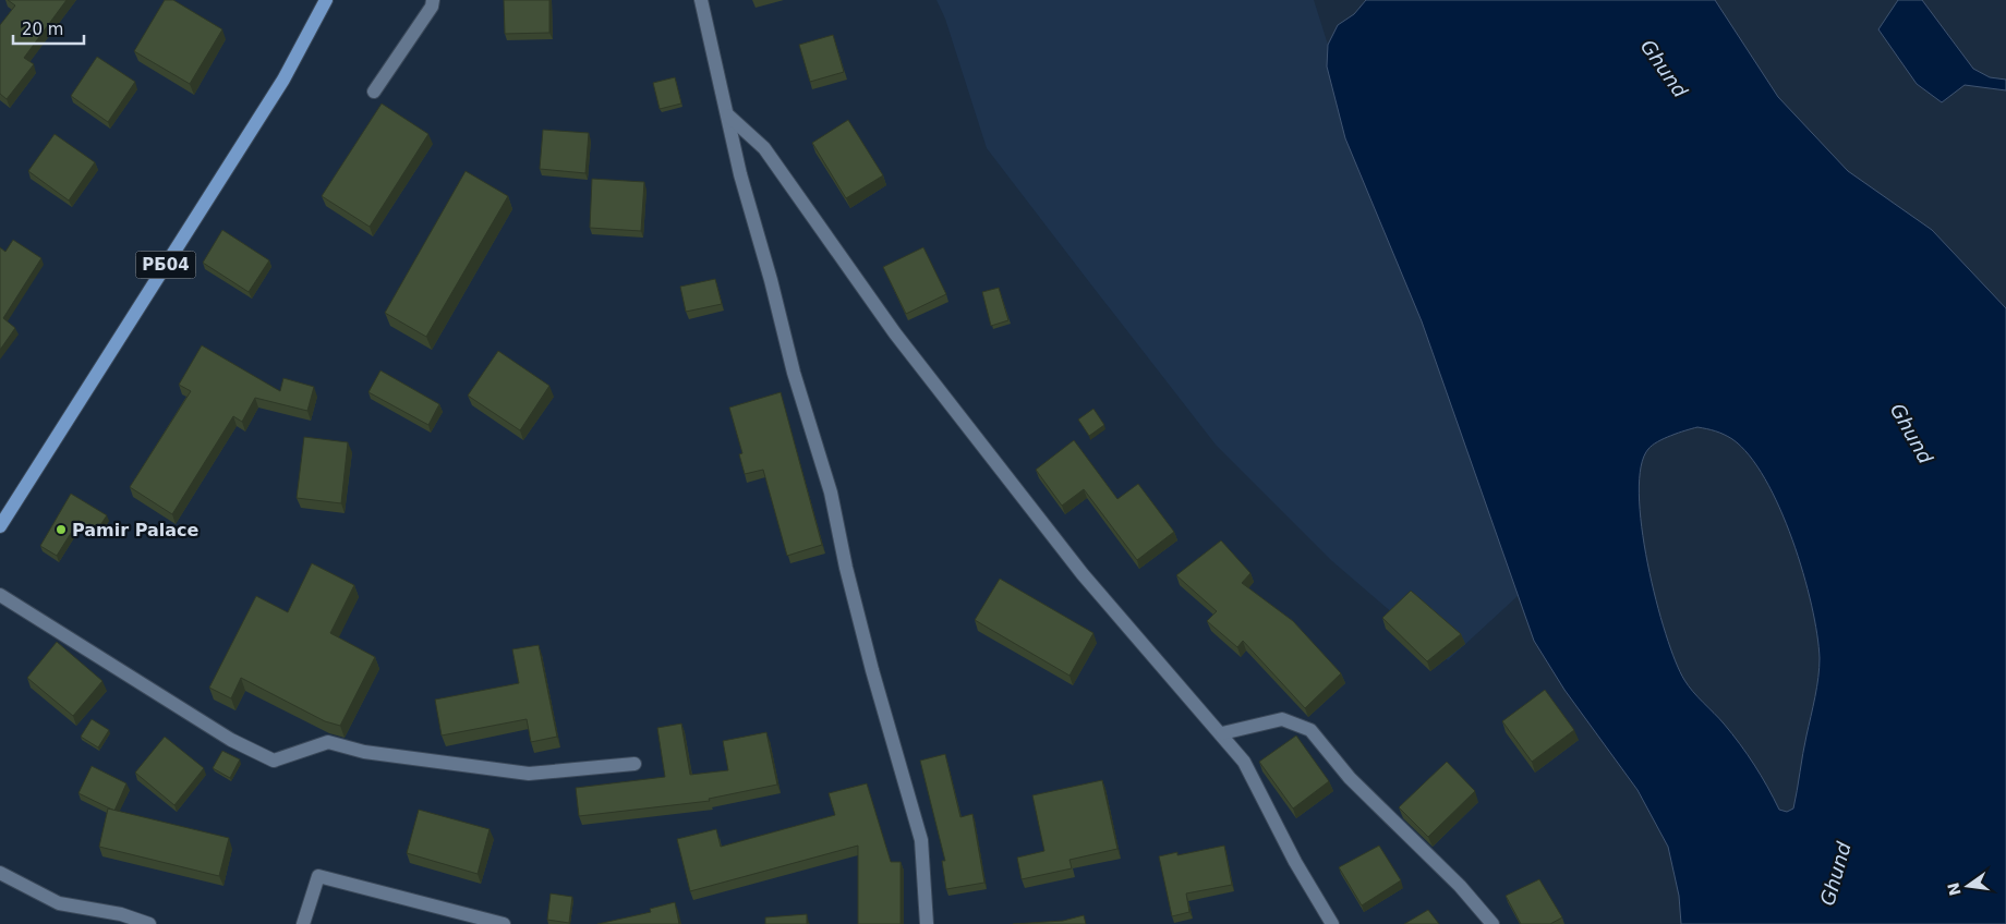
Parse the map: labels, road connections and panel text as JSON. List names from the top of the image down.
{
  "streets": {
    "main road": ["РБ04"]
  },
  "water": ["Ghund"],
  "places": ["Pamir Palace"],
  "scale_bar": "20 m",
  "north": "left"
}
